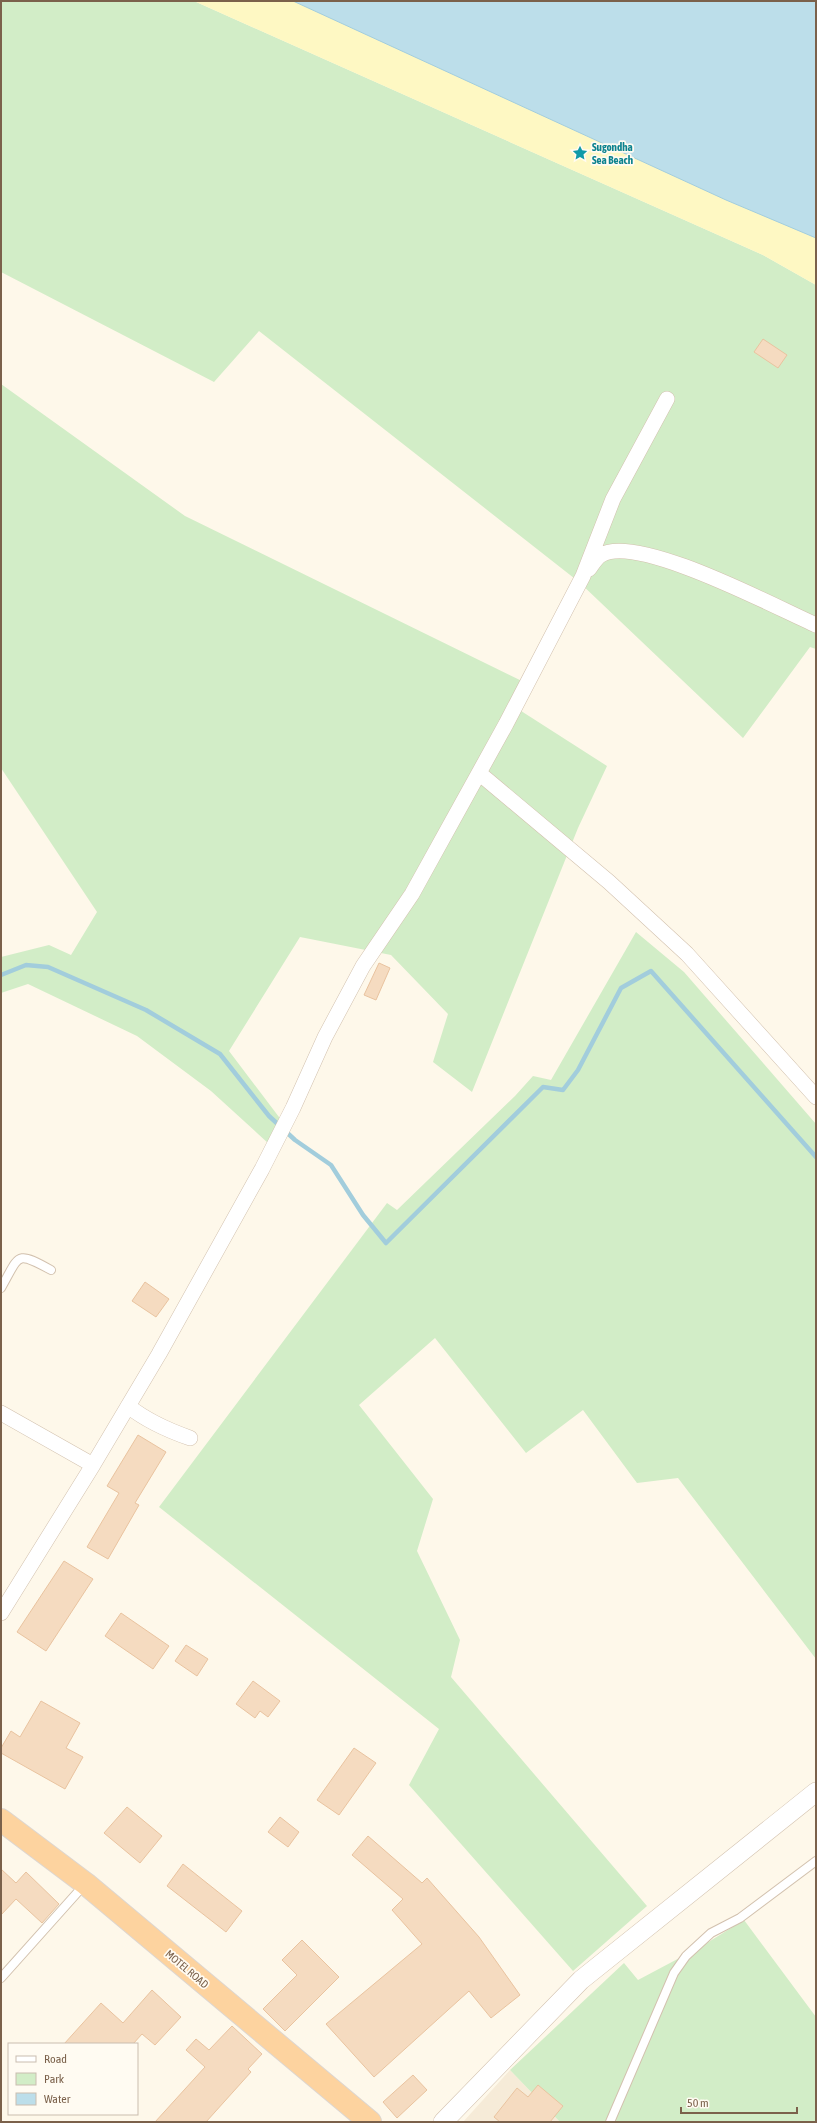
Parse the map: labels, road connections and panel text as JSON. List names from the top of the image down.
{
  "streets": {
    "highway": ["MOTEL ROAD"]
  },
  "places": {
    "place": ["Sugondha Sea Beach"]
  },
  "legend": ["Road", "Park", "Water"],
  "scale_bar": "50 m"
}
